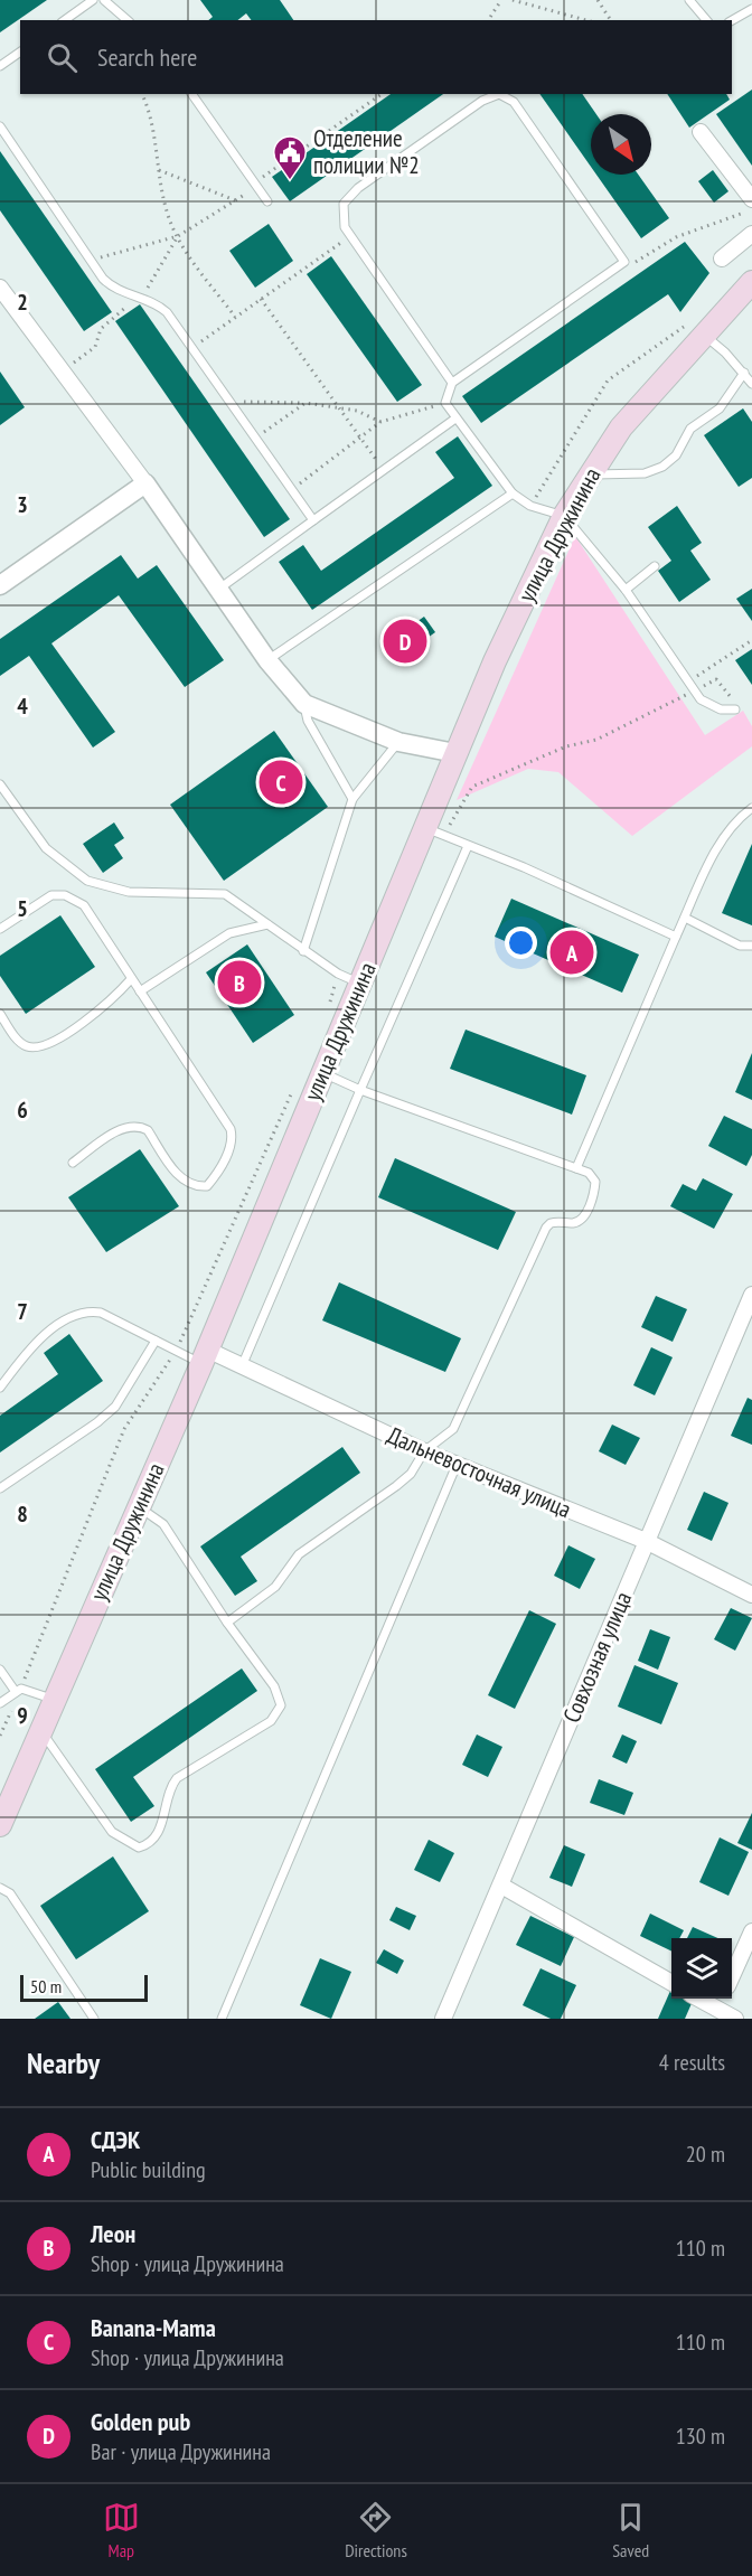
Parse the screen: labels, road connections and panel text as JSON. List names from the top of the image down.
{
  "streets": {
    "main road": ["улица Дружинина"],
    "street": ["Дальневосточная улица", "Совхозная улица"]
  },
  "crossings": [
    ["улица Дружинина", "Дальневосточная улица"],
    ["Дальневосточная улица", "Совхозная улица"]
  ],
  "places": {
    "public building": ["Отделение полиции №2"]
  },
  "scale_bar": "50 m",
  "north": "bottom right",
  "page": {
    "search": "Search here",
    "pins": [
      "D",
      "C",
      "A",
      "B"
    ],
    "scale": "50 m",
    "heading": ["Nearby", "4 results"],
    "list": [
      {
        "mark": "A",
        "name": "СДЭК",
        "note": "Public building",
        "value": "20 m"
      },
      {
        "mark": "B",
        "name": "Леон",
        "note": "Shop · улица Дружинина",
        "value": "110 m"
      },
      {
        "mark": "C",
        "name": "Banana-Mama",
        "note": "Shop · улица Дружинина",
        "value": "110 m"
      },
      {
        "mark": "D",
        "name": "Golden pub",
        "note": "Bar · улица Дружинина",
        "value": "130 m"
      }
    ],
    "nav": ["Map", "Directions", "Saved"]
  },
  "grid": {
    "rows": [
      "2",
      "3",
      "4",
      "5",
      "6",
      "7",
      "8",
      "9"
    ]
  }
}
